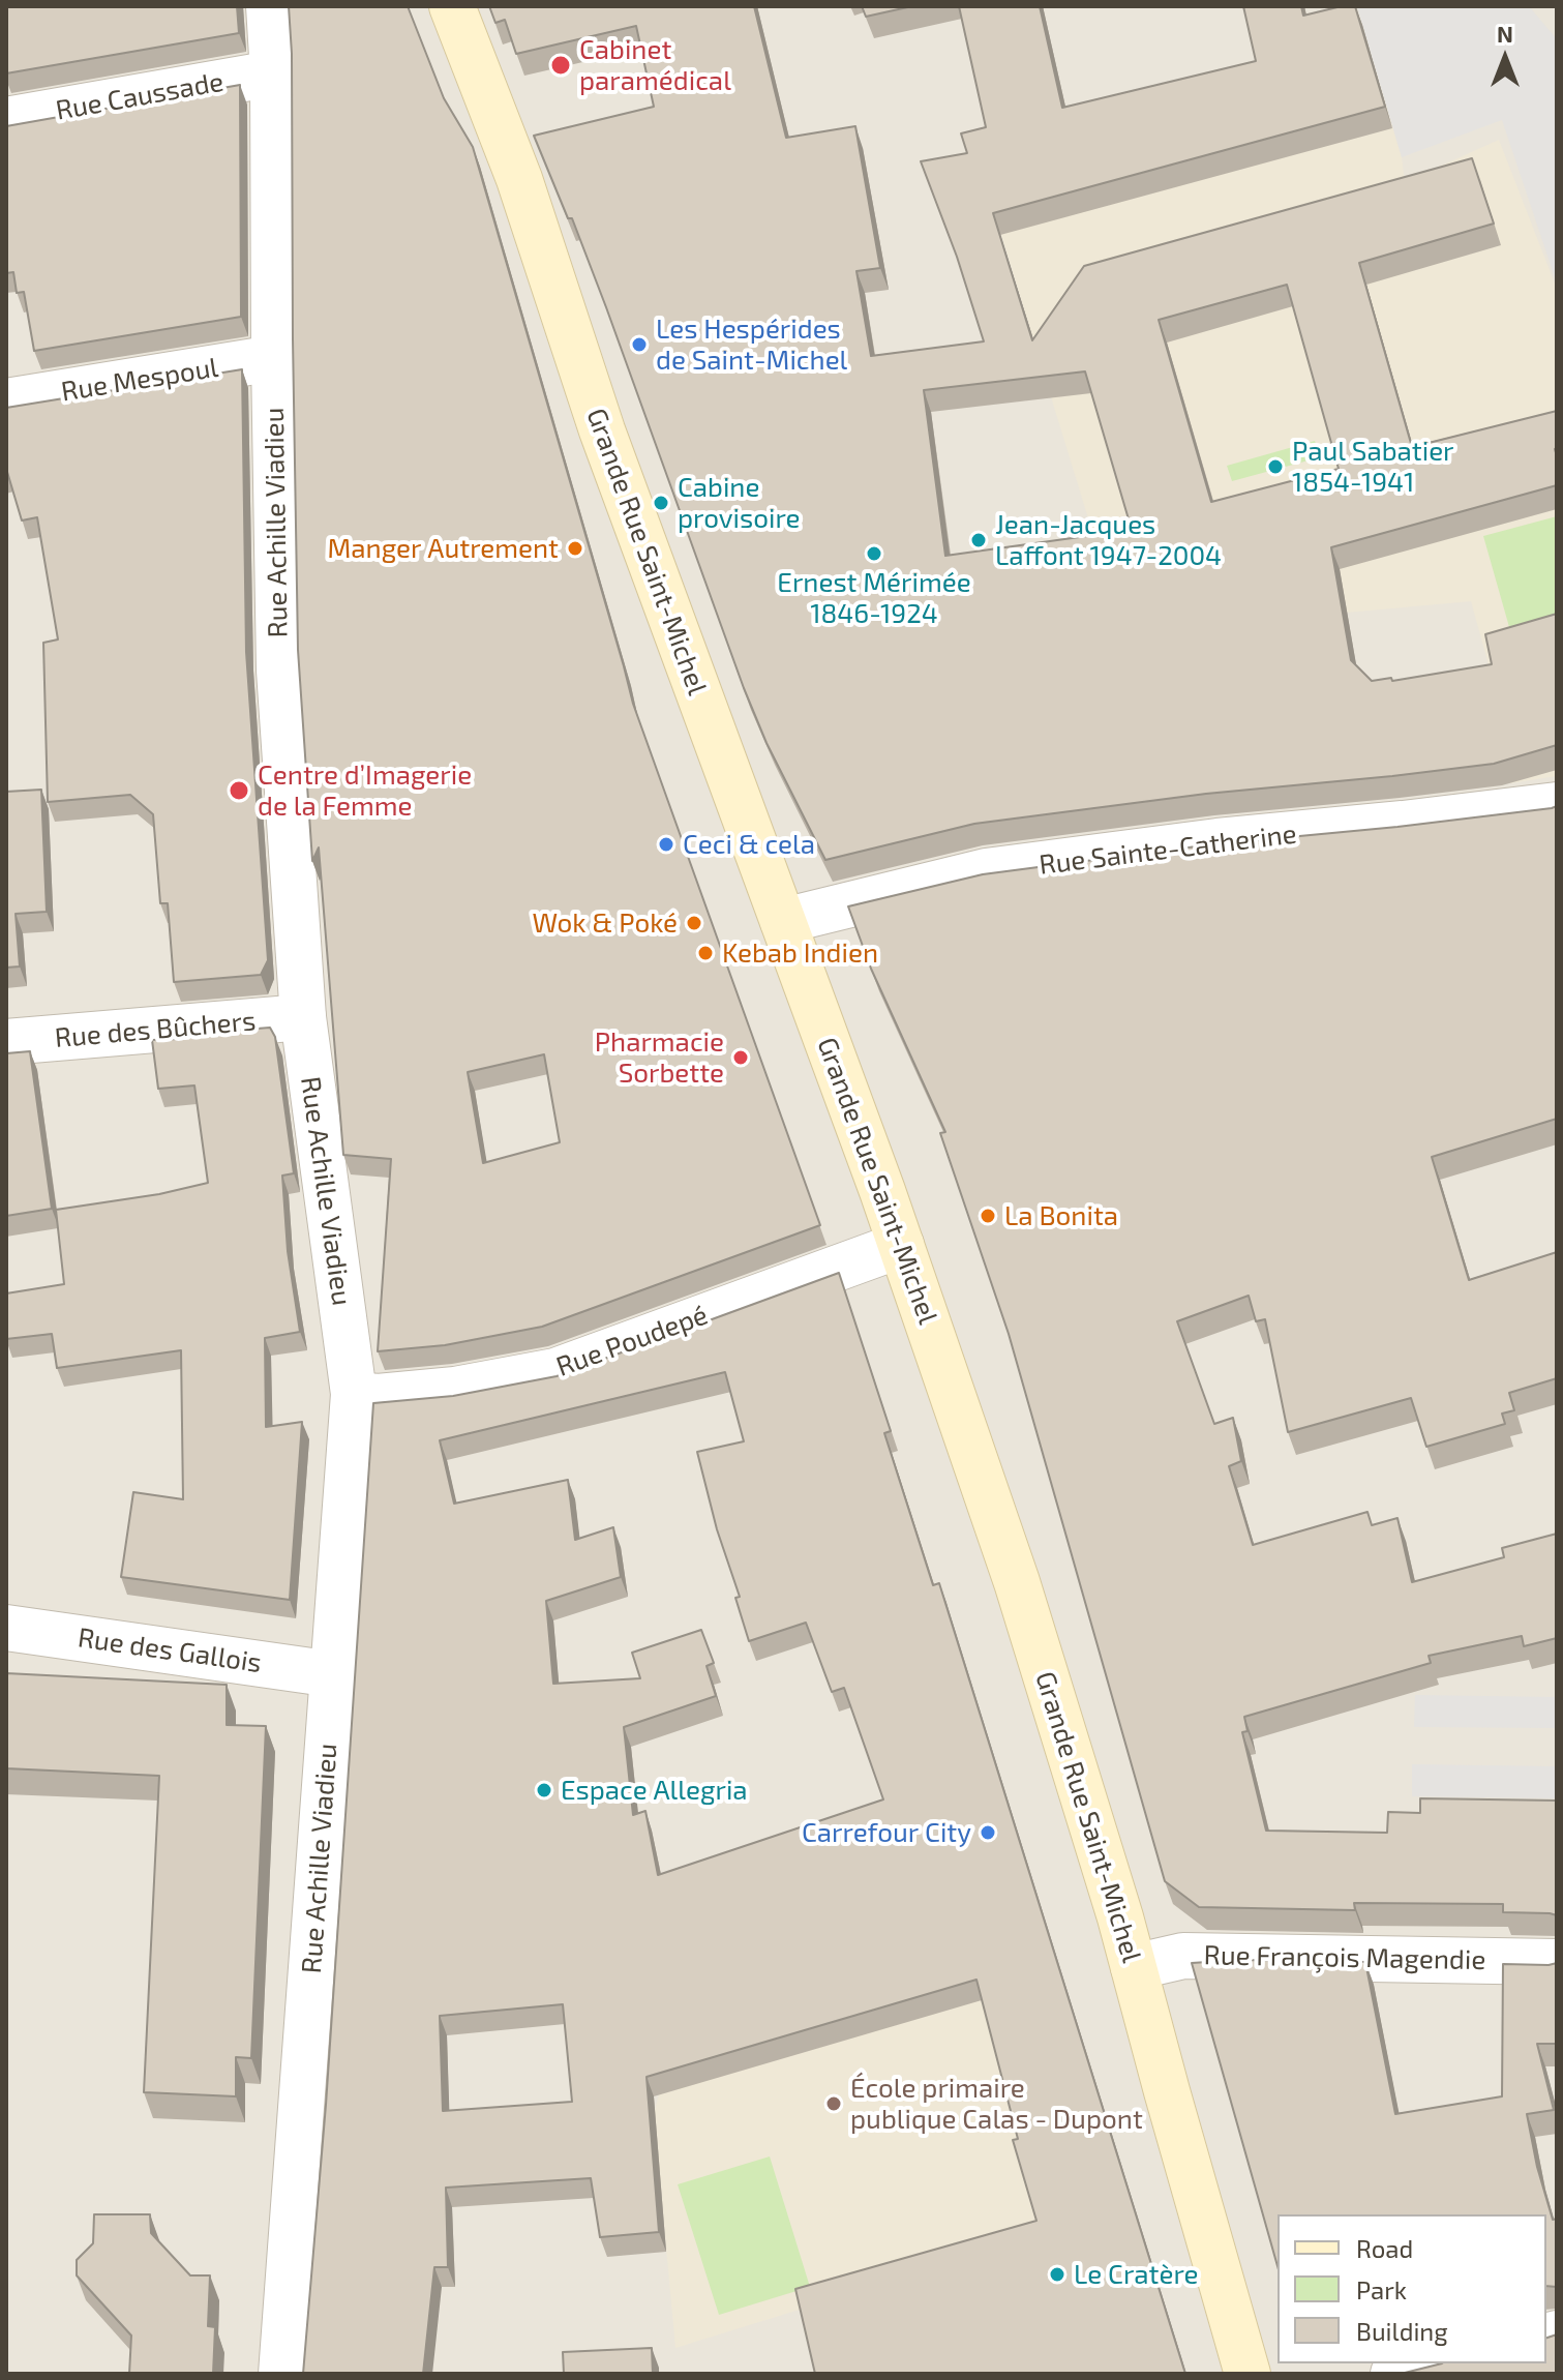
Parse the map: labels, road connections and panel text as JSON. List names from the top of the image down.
{
  "streets": {
    "main road": ["Grande Rue Saint-Michel"],
    "street": [
      "Rue Caussade",
      "Rue Mespoul",
      "Rue Achille Viadieu",
      "Rue Sainte-Catherine",
      "Rue des Bûchers",
      "Rue Poudepé",
      "Rue des Gallois",
      "Rue François Magendie"
    ]
  },
  "crossings": [
    ["Rue Caussade", "Rue Achille Viadieu"],
    ["Rue Mespoul", "Rue Achille Viadieu"],
    ["Rue Achille Viadieu", "Rue des Bûchers"],
    ["Rue Achille Viadieu", "Rue Poudepé"],
    ["Rue Achille Viadieu", "Rue des Gallois"],
    ["Grande Rue Saint-Michel", "Rue Sainte-Catherine"],
    ["Grande Rue Saint-Michel", "Rue Poudepé"],
    ["Grande Rue Saint-Michel", "Rue François Magendie"]
  ],
  "places": [
    "Cabinet paramédical",
    "Les Hespérides de Saint-Michel",
    "Paul Sabatier 1854-1941",
    "Cabine provisoire",
    "Jean-Jacques Laffont 1947-2004",
    "Manger Autrement",
    "Ernest Mérimée 1846-1924",
    "Centre d’Imagerie de la Femme",
    "Ceci & cela",
    "Wok & Poké",
    "Kebab Indien",
    "Pharmacie Sorbette",
    "La Bonita",
    "Espace Allegria",
    "Carrefour City",
    "École primaire publique Calas - Dupont",
    "Le Cratère"
  ],
  "legend": ["Road", "Park", "Building"],
  "north": "top"
}
